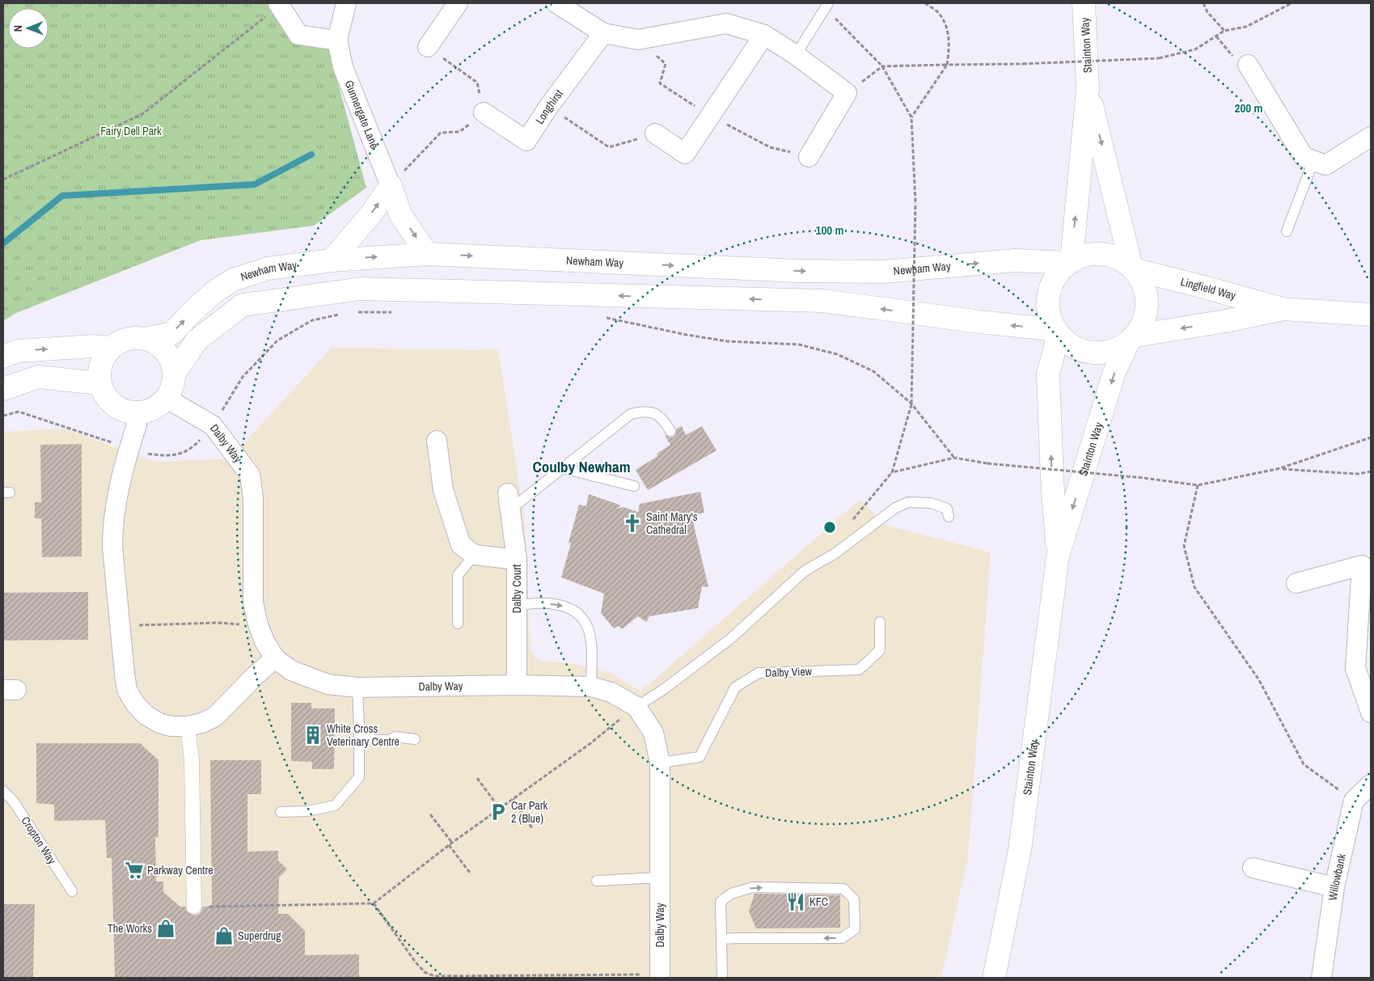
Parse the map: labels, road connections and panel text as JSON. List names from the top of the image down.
{
  "streets": {
    "street": [
      "Stainton Way",
      "Longhirst",
      "Gunnergate Lane",
      "Newham Way",
      "Lingfield Way",
      "Dalby Way",
      "Dalby Court",
      "Willowbank"
    ],
    "lane": ["Dalby View", "Cropton Way"]
  },
  "crossings": [
    ["Stainton Way", "Newham Way"],
    ["Stainton Way", "Lingfield Way"],
    ["Newham Way", "Lingfield Way"],
    ["Newham Way", "Dalby Way"],
    ["Dalby Way", "Dalby Court"],
    ["Dalby Way", "Dalby View"]
  ],
  "one_way": ["Lingfield Way"],
  "districts": ["Coulby Newham"],
  "parks": ["Fairy Dell Park"],
  "places": {
    "church": ["Saint Mary's Cathedral"],
    "building": ["White Cross Veterinary Centre"],
    "parking": ["Car Park 2 (Blue)"],
    "supermarket": ["Parkway Centre"],
    "restaurant": ["KFC"],
    "shop": ["The Works", "Superdrug"]
  },
  "north": "left",
  "rings": ["200 m", "100 m"]
}
